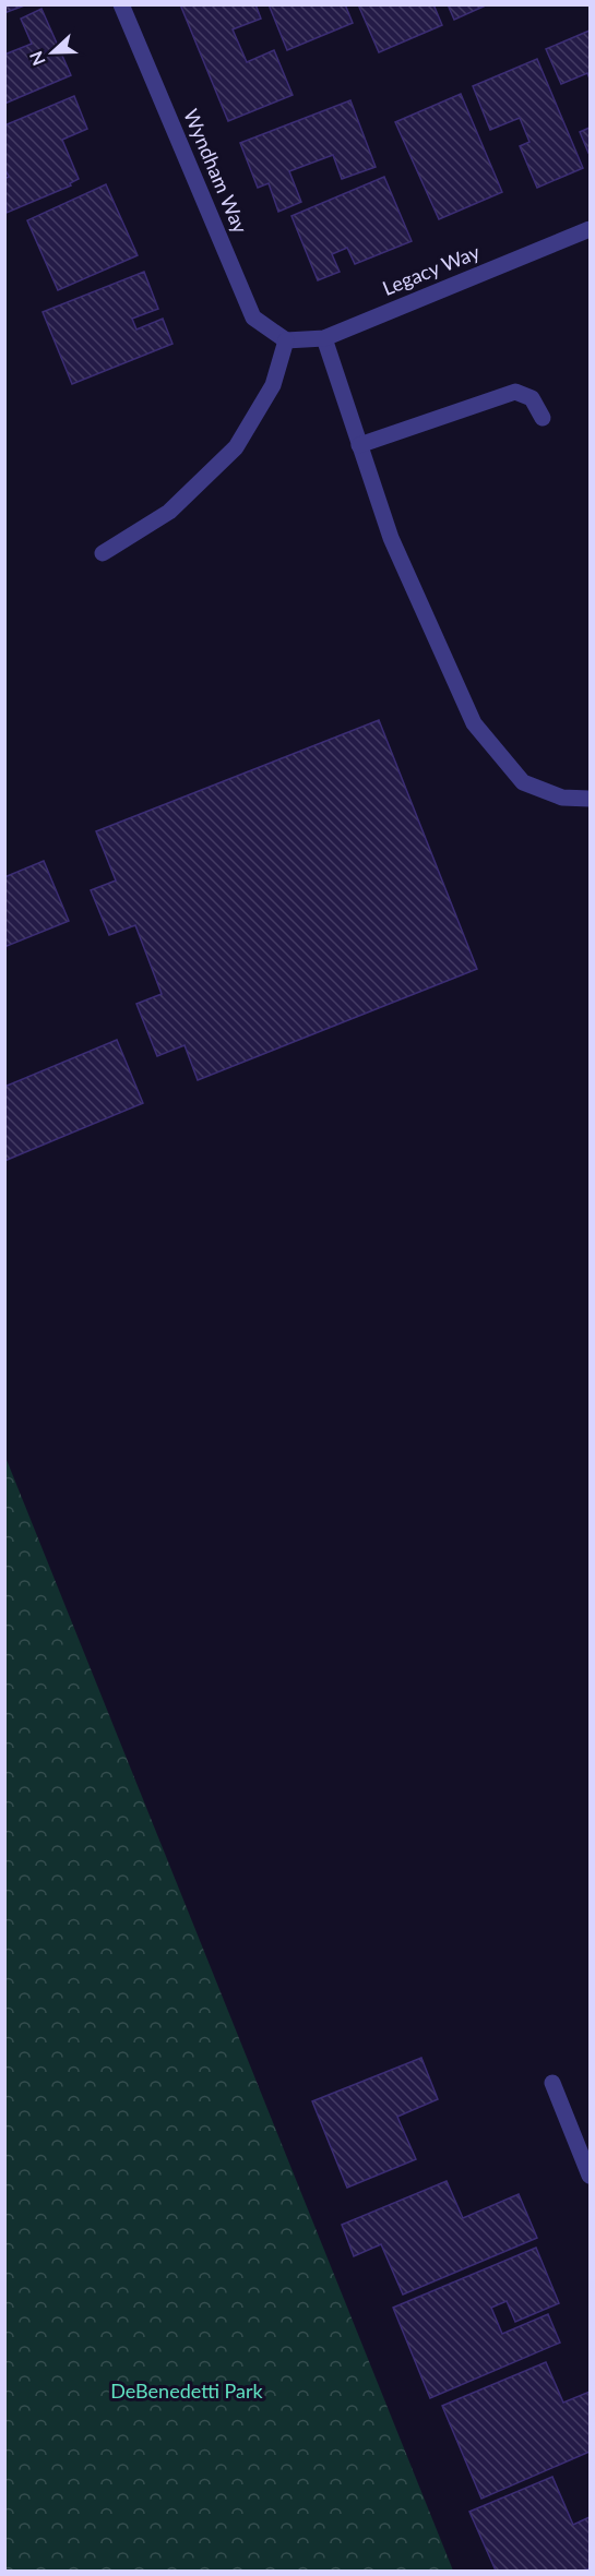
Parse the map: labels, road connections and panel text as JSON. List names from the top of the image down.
{
  "streets": {
    "street": ["Wyndham Way", "Legacy Way"]
  },
  "crossings": [
    ["Wyndham Way", "Legacy Way"]
  ],
  "parks": ["DeBenedetti Park"],
  "north": "left"
}
